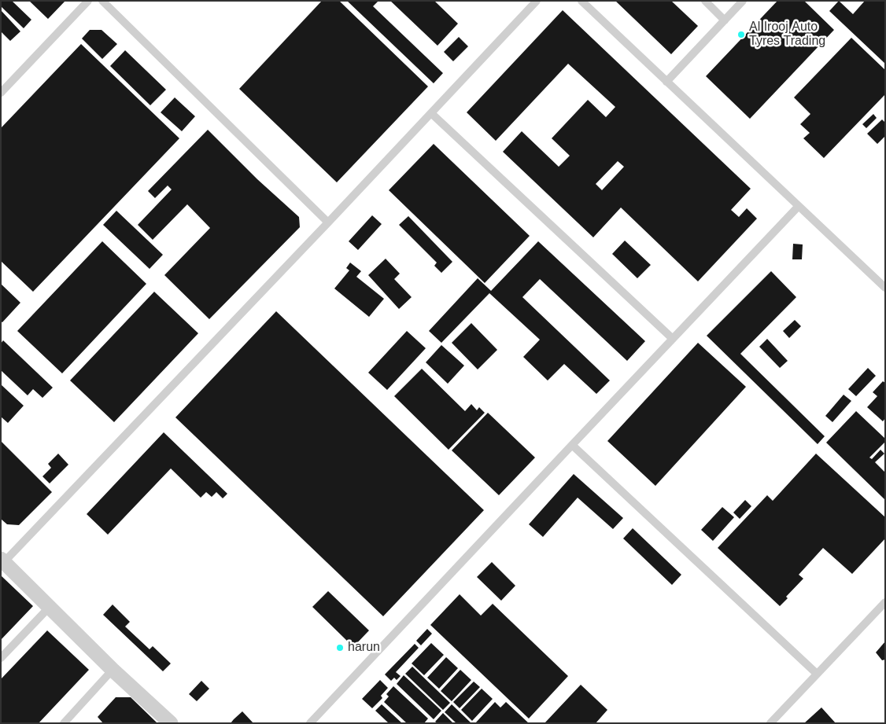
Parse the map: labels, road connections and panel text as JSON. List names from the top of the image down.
{
  "places": ["Al Irooj Auto Tyres Trading", "harun"]
}
